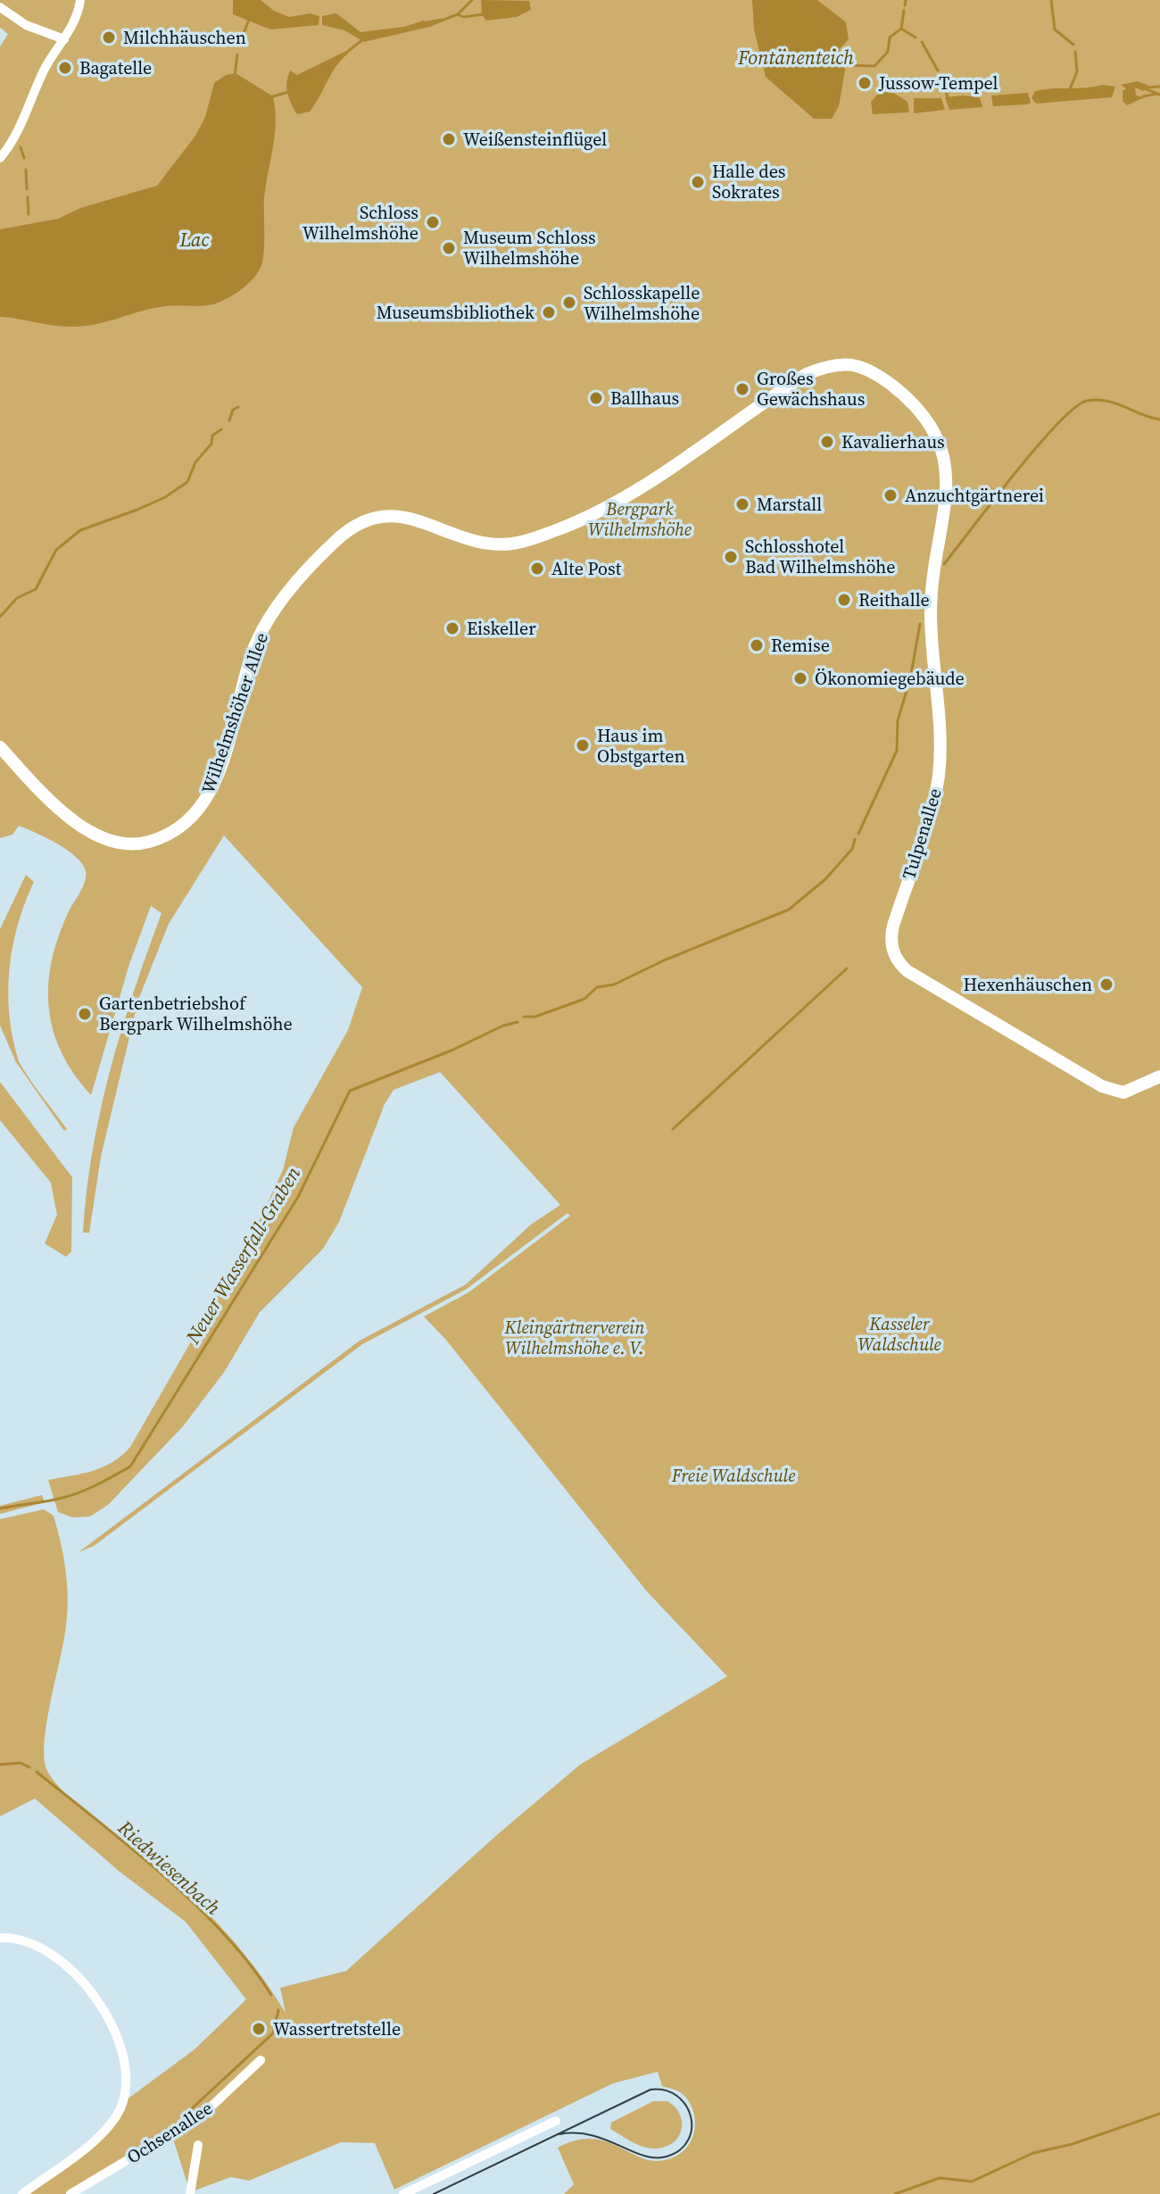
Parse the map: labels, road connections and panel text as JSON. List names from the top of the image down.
{
  "streets": {
    "main road": ["Wilhelmshöher Allee", "Tulpenallee"],
    "street": ["Ochsenallee"]
  },
  "crossings": [
    ["Wilhelmshöher Allee", "Tulpenallee"]
  ],
  "water": [
    "Fontänenteich",
    "Lac",
    "Neuer Wasserfall-Graben",
    "Riedwiesenbach"
  ],
  "parks": [
    "Bergpark Wilhelmshöhe",
    "Kasseler Waldschule",
    "Kleingärtnerverein Wilhelmshöhe e. V.",
    "Freie Waldschule"
  ],
  "places": [
    "Milchhäuschen",
    "Bagatelle",
    "Jussow-Tempel",
    "Weißensteinflügel",
    "Halle des Sokrates",
    "Schloss Wilhelmshöhe",
    "Museum Schloss Wilhelmshöhe",
    "Schlosskapelle Wilhelmshöhe",
    "Museumsbibliothek",
    "Großes Gewächshaus",
    "Ballhaus",
    "Kavalierhaus",
    "Anzuchtgärtnerei",
    "Marstall",
    "Schlosshotel Bad Wilhelmshöhe",
    "Alte Post",
    "Reithalle",
    "Eiskeller",
    "Remise",
    "Ökonomiegebäude",
    "Haus im Obstgarten",
    "Hexenhäuschen",
    "Gartenbetriebshof Bergpark Wilhelmshöhe",
    "Wassertretstelle"
  ]
}
